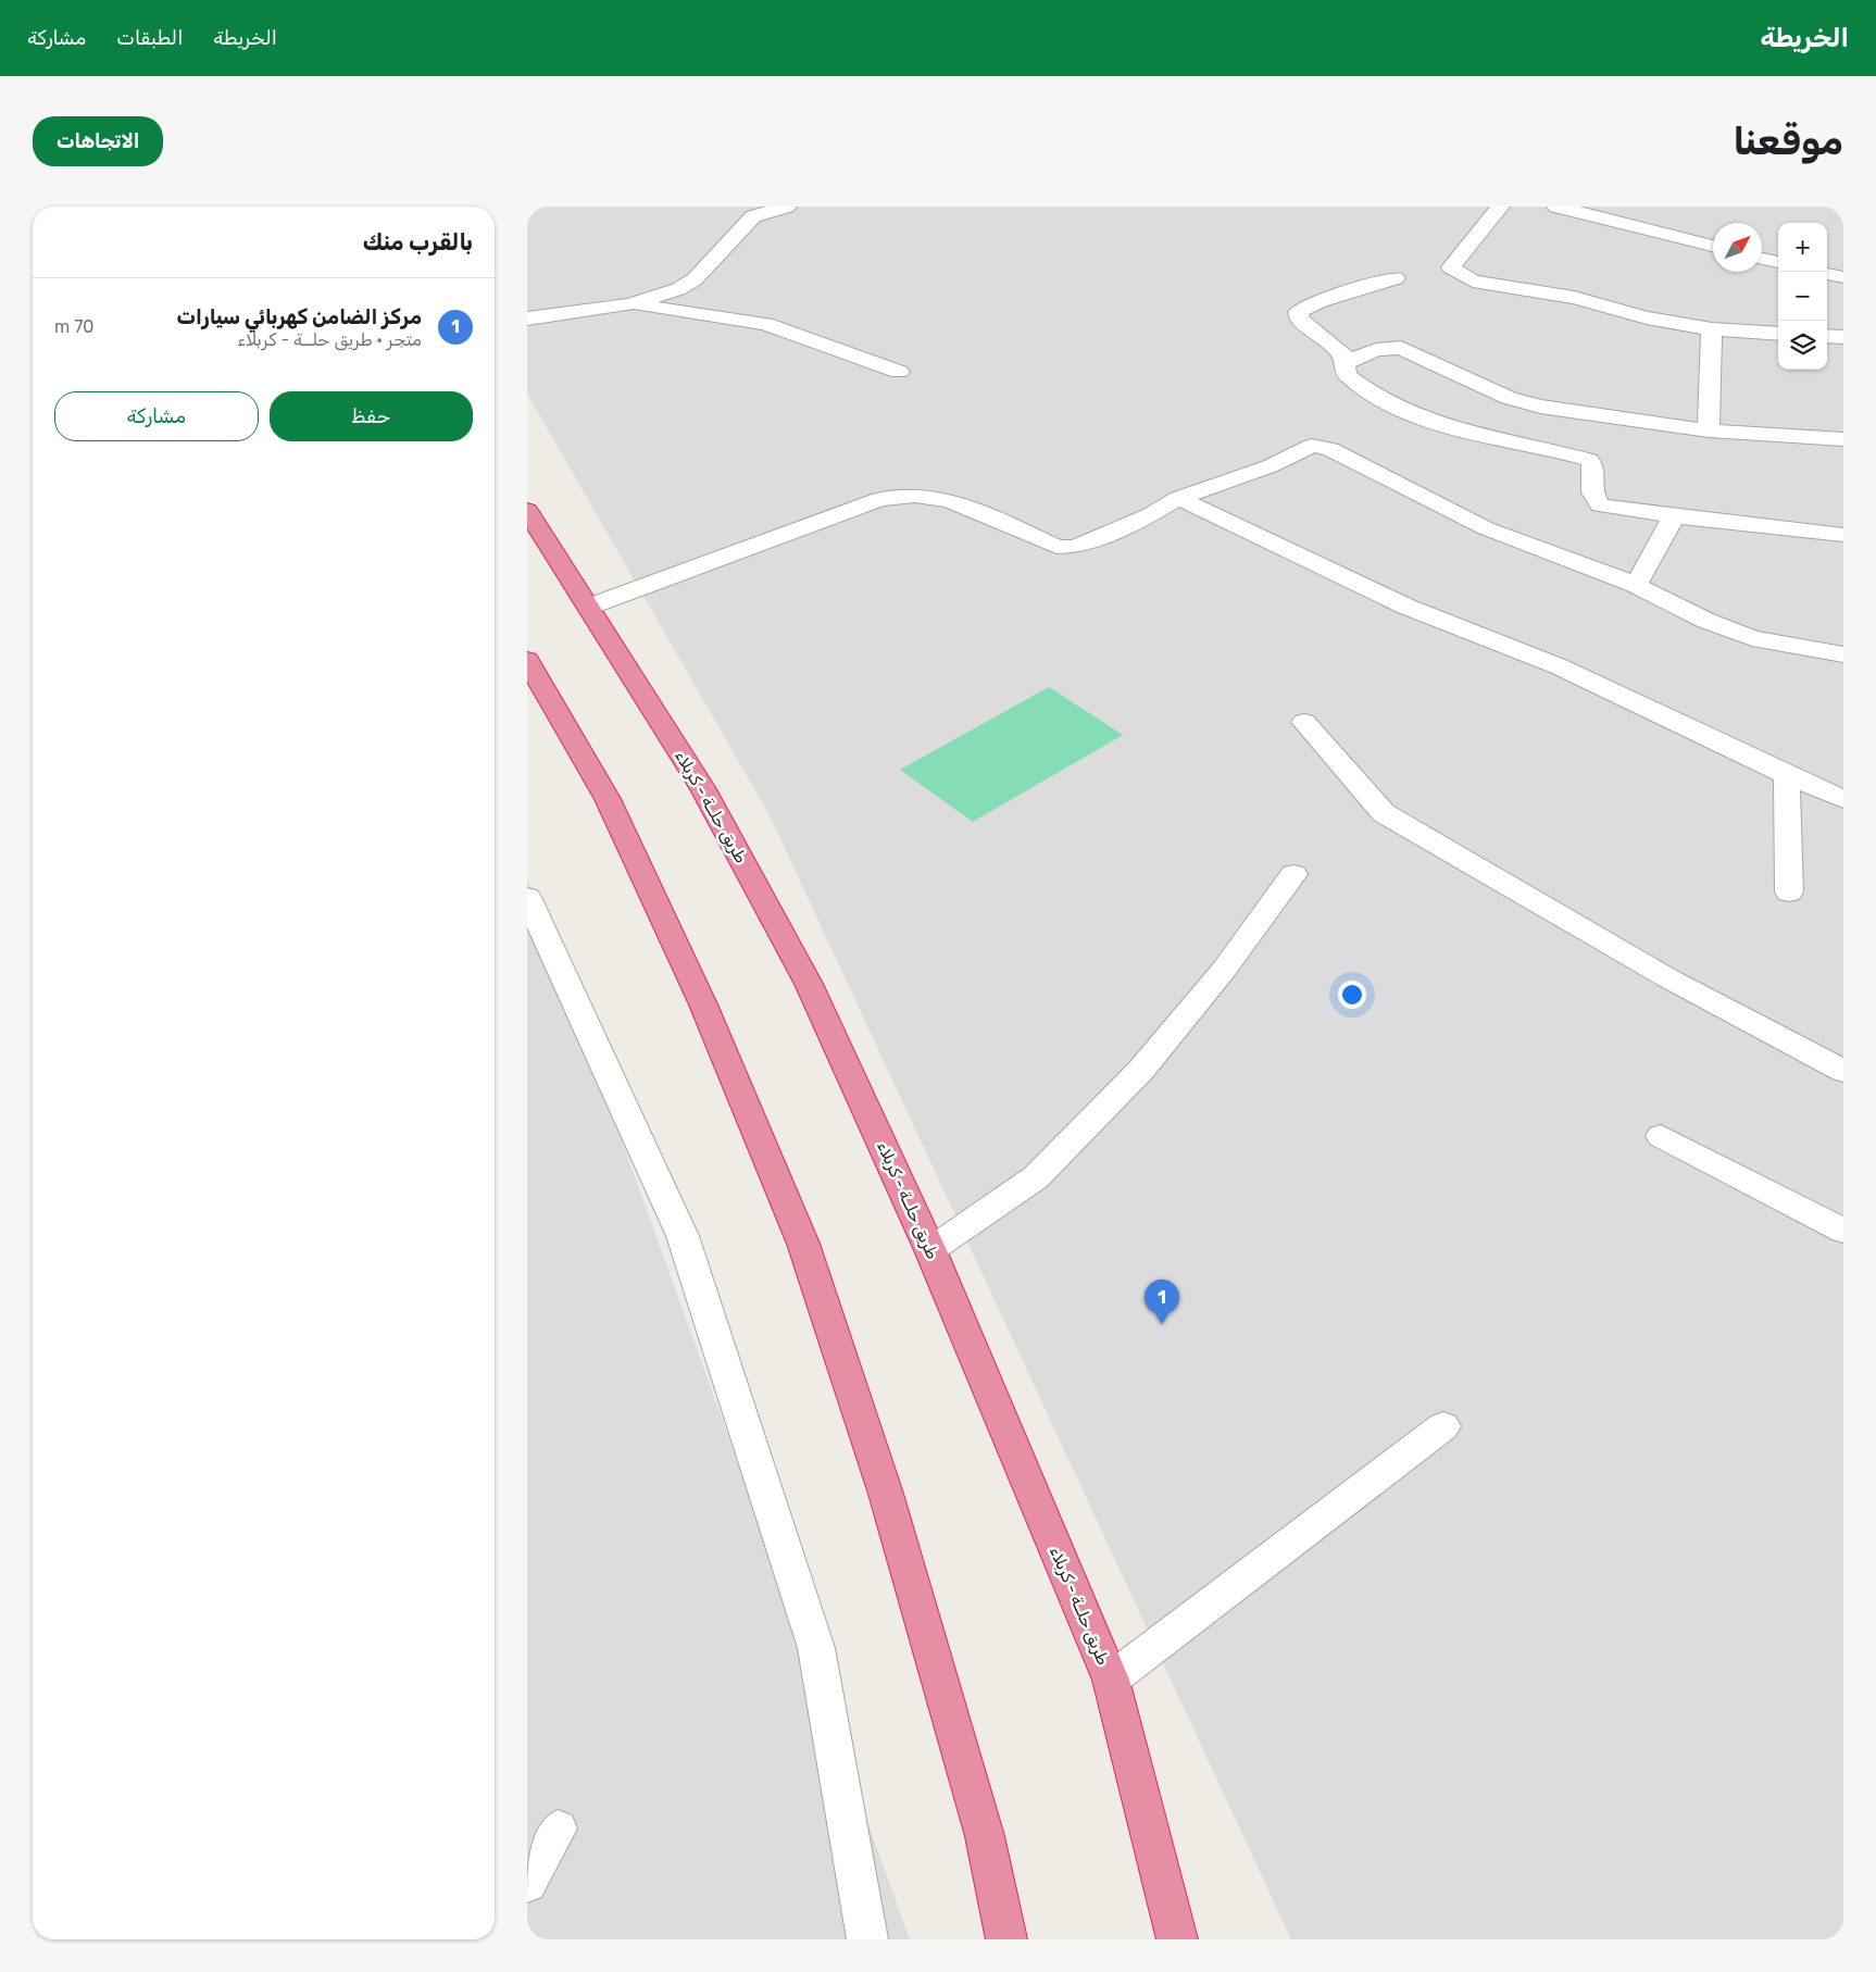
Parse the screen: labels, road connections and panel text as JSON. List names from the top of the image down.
{
  "streets": {
    "highway": ["طريق حلــة - كربلاء"]
  },
  "north": "top right",
  "page": {
    "header": "الخريطة",
    "nav": ["الخريطة", "الطبقات", "مشاركة"],
    "buttons": [
      "الاتجاهات",
      ["حفظ", "مشاركة"]
    ],
    "title": "موقعنا",
    "heading": "بالقرب منك",
    "map_buttons": ["+", "−"],
    "list": [
      {
        "mark": "1",
        "name": "مركز الضامن كهربائي سيارات",
        "note": "متجر · طريق حلــة - كربلاء",
        "value": "70 m"
      }
    ],
    "pins": "1"
  }
}
